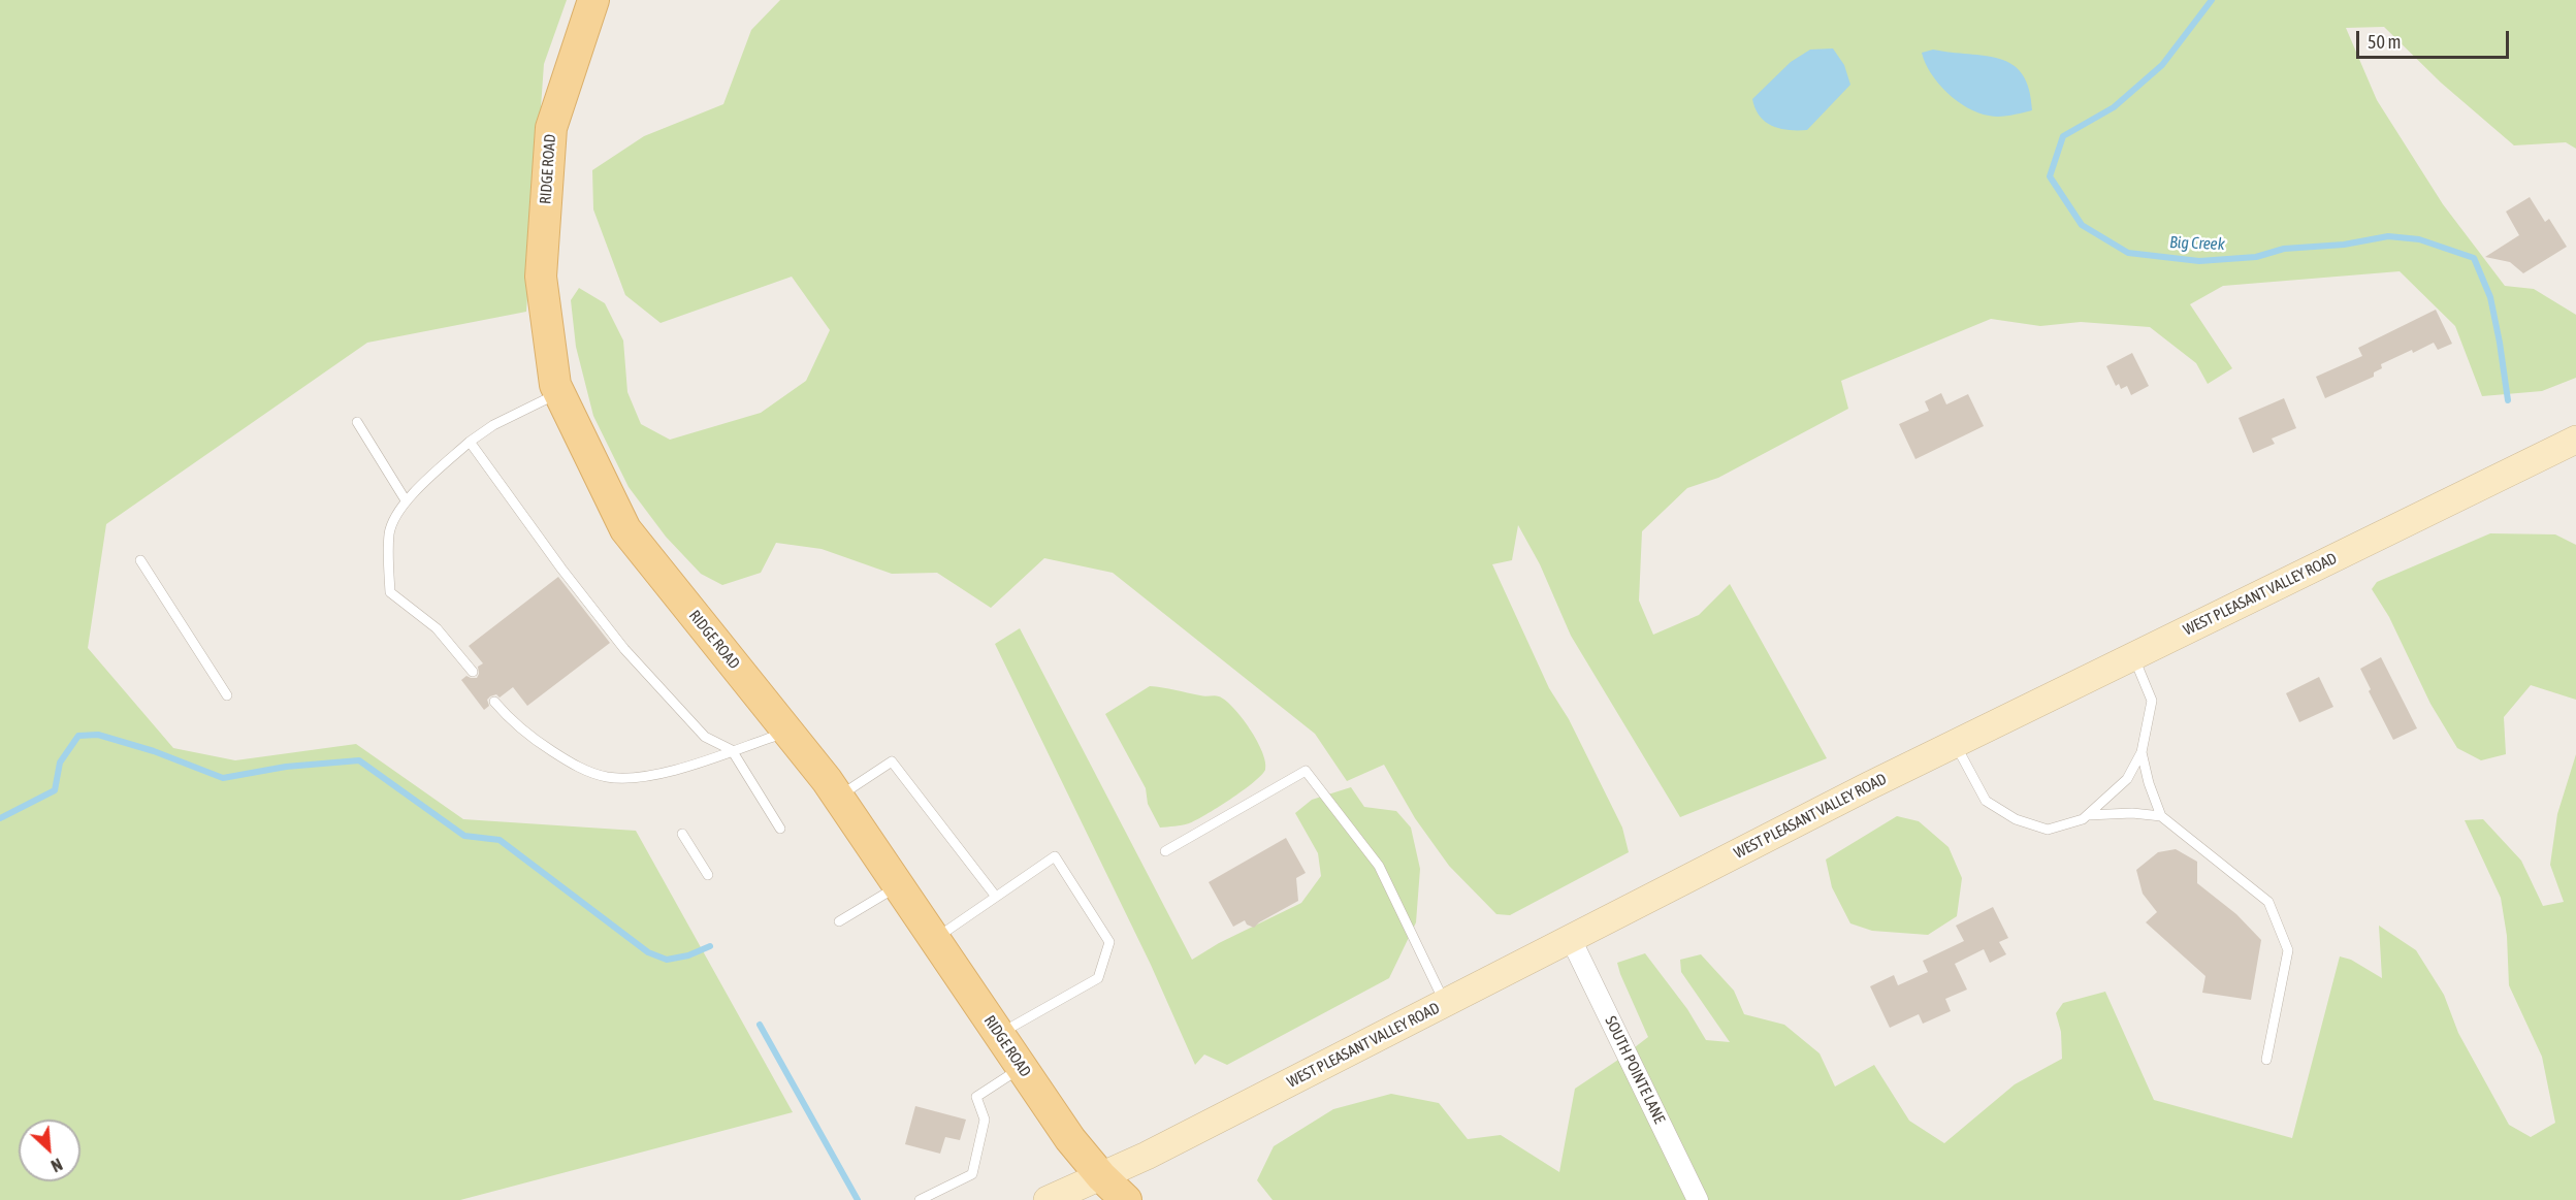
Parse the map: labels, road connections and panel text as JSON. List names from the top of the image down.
{
  "streets": {
    "main road": ["RIDGE ROAD", "WEST PLEASANT VALLEY ROAD"],
    "street": ["SOUTH POINTE LANE"]
  },
  "crossings": [
    ["RIDGE ROAD", "WEST PLEASANT VALLEY ROAD"],
    ["WEST PLEASANT VALLEY ROAD", "SOUTH POINTE LANE"]
  ],
  "water": ["Big Creek"],
  "scale_bar": "50 m",
  "north": "bottom right"
}
